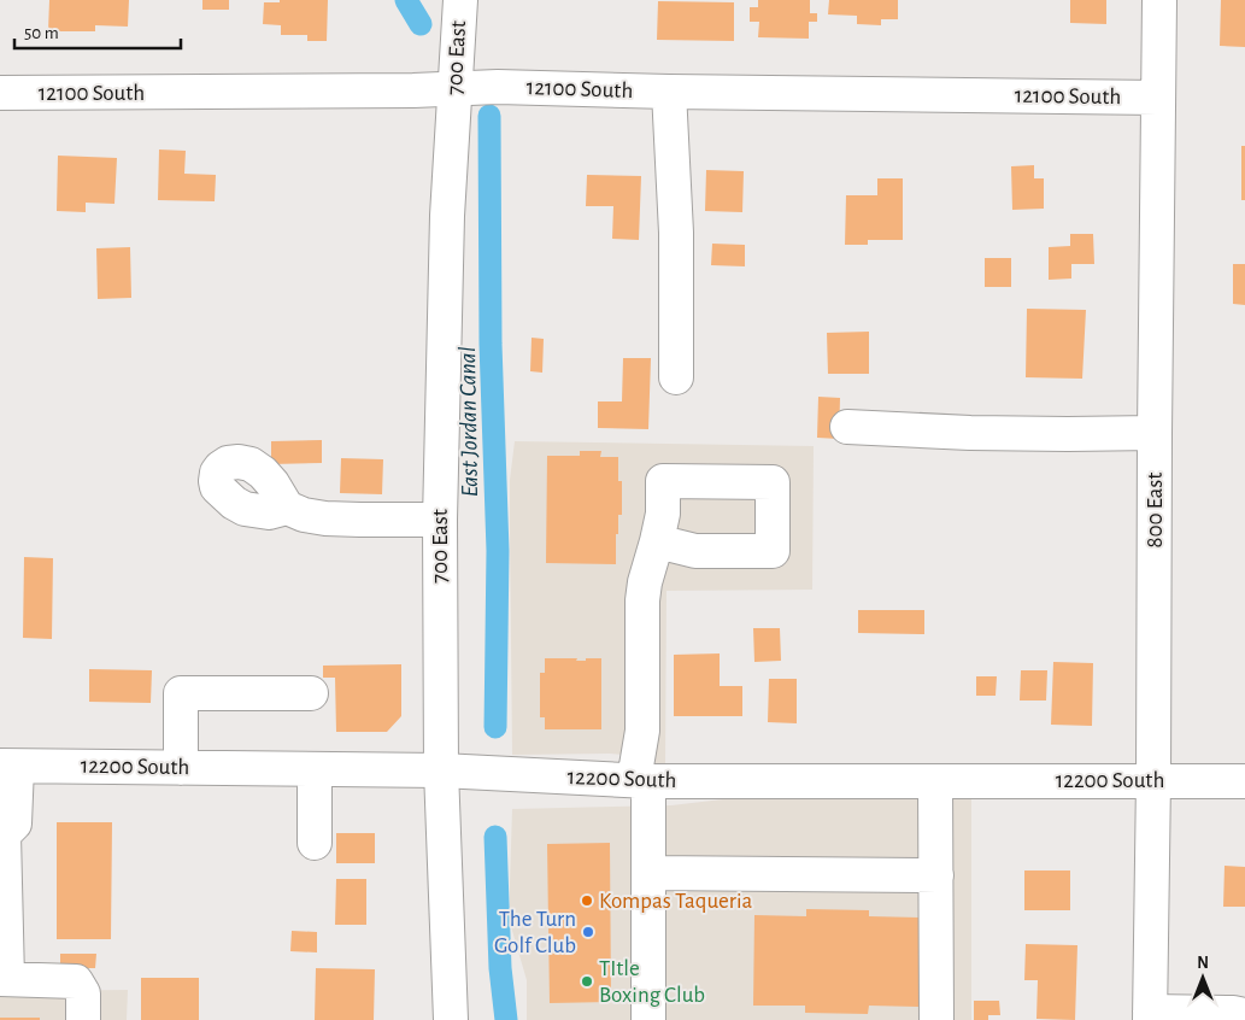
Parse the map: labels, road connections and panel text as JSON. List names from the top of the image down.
{
  "streets": {
    "street": [
      "700 East",
      "12100 South",
      "800 East",
      "12200 South"
    ]
  },
  "crossings": [
    ["700 East", "12100 South"],
    ["700 East", "12200 South"],
    ["12100 South", "800 East"],
    ["800 East", "12200 South"]
  ],
  "water": ["East Jordan Canal"],
  "places": ["Kompas Taqueria", "The Turn Golf Club", "TItle Boxing Club"],
  "scale_bar": "50 m",
  "north": "top"
}
